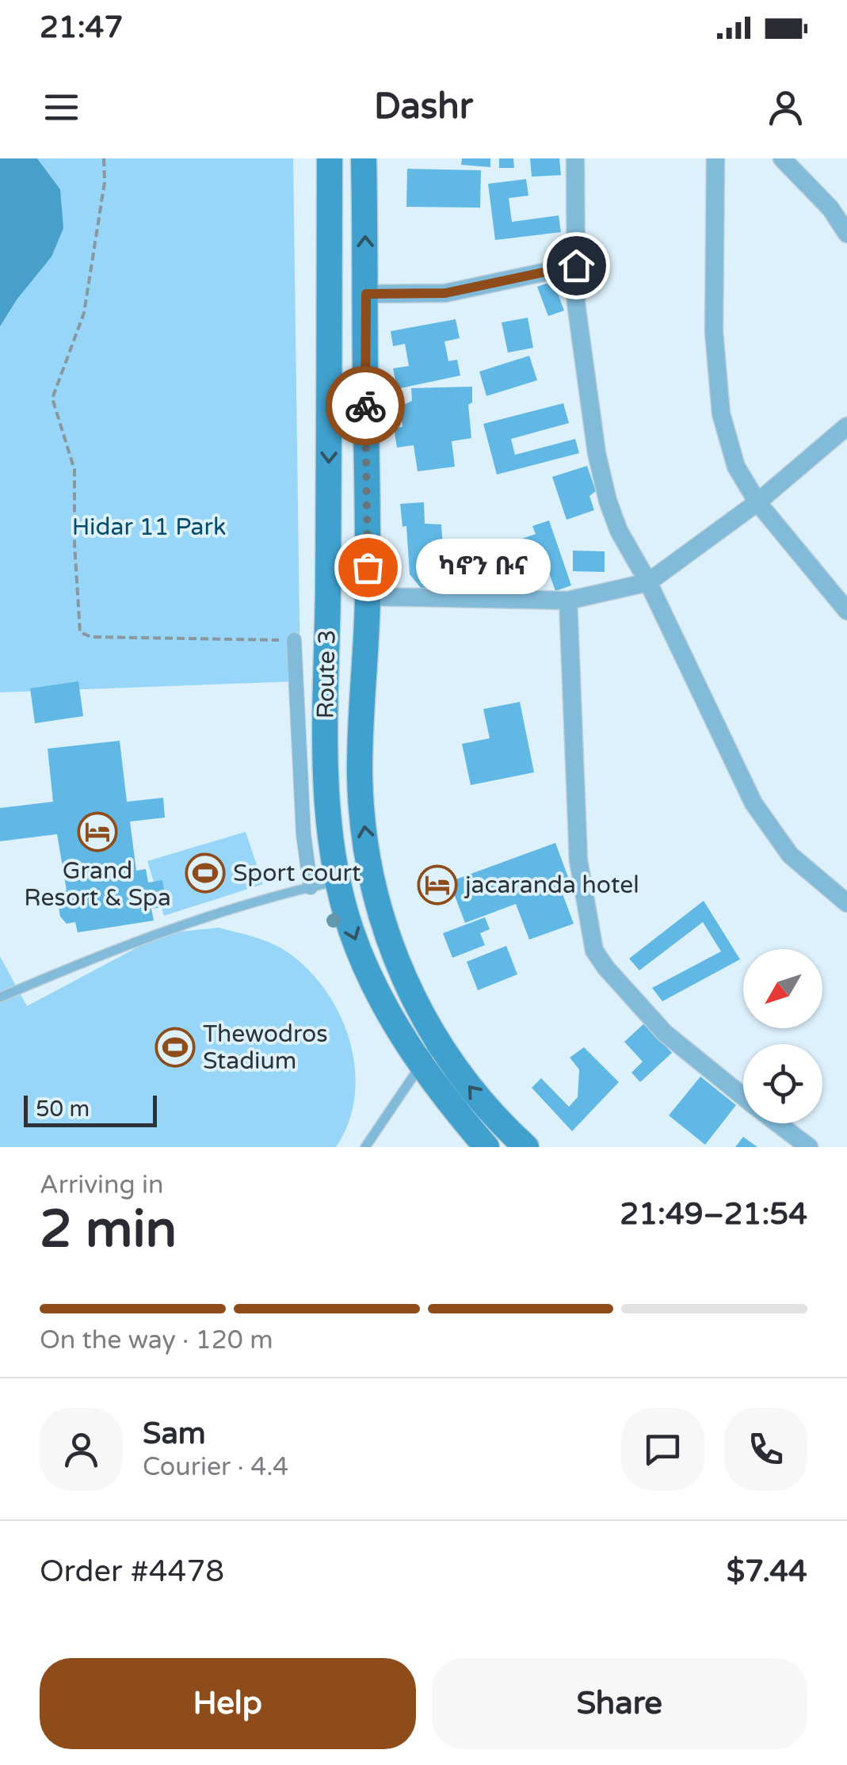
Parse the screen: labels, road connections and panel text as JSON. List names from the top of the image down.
{
  "streets": {
    "main road": ["Route 3"]
  },
  "parks": ["Hidar 11 Park"],
  "places": {
    "other": ["ካኖን ቡና"],
    "hotel": ["Grand Resort & Spa", "jacaranda hotel"],
    "sports": ["Sport court", "Thewodros Stadium"]
  },
  "scale_bar": "50 m",
  "north": "bottom left",
  "page": {
    "status": "21:47",
    "header": "Dashr",
    "bubble": "ካኖን ቡና",
    "scale": "50 m",
    "heading": ["2 min", "Arriving in", "21:49–21:54"],
    "panel": [
      "Sam",
      "Courier · 4.4",
      "Order #4478",
      "$7.44"
    ],
    "bar": "On the way · 120 m",
    "buttons": ["Help", "Share"]
  }
}
